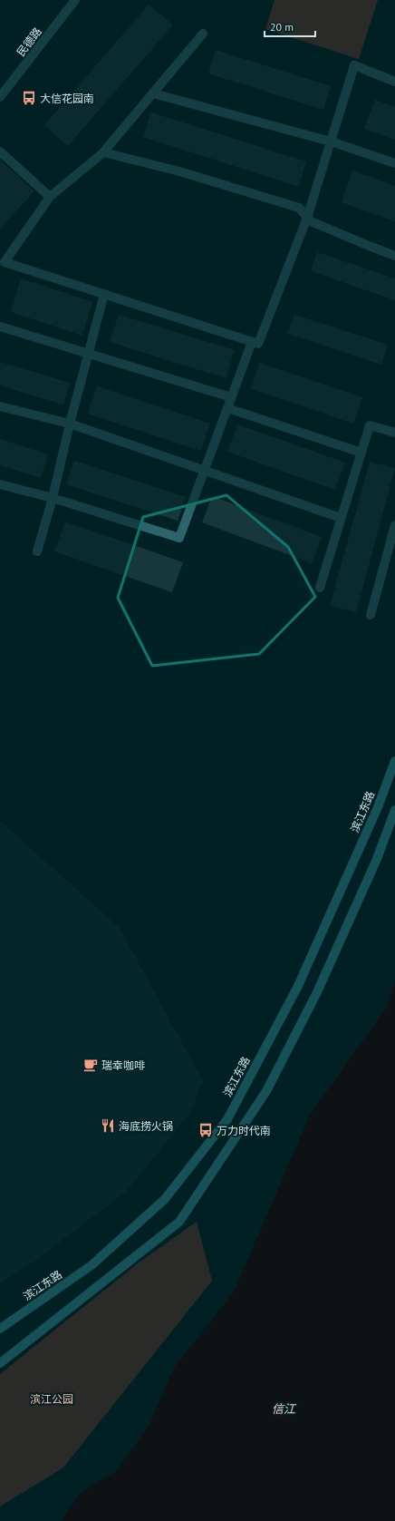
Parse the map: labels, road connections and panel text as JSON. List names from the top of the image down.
{
  "streets": {
    "main road": ["滨江东路"],
    "street": ["民德路"]
  },
  "water": ["信江"],
  "parks": ["滨江公园"],
  "places": {
    "bus stop": ["大信花园南", "万力时代南"],
    "cafe": ["瑞幸咖啡"],
    "restaurant": ["海底捞火锅"]
  },
  "scale_bar": "20 m"
}
